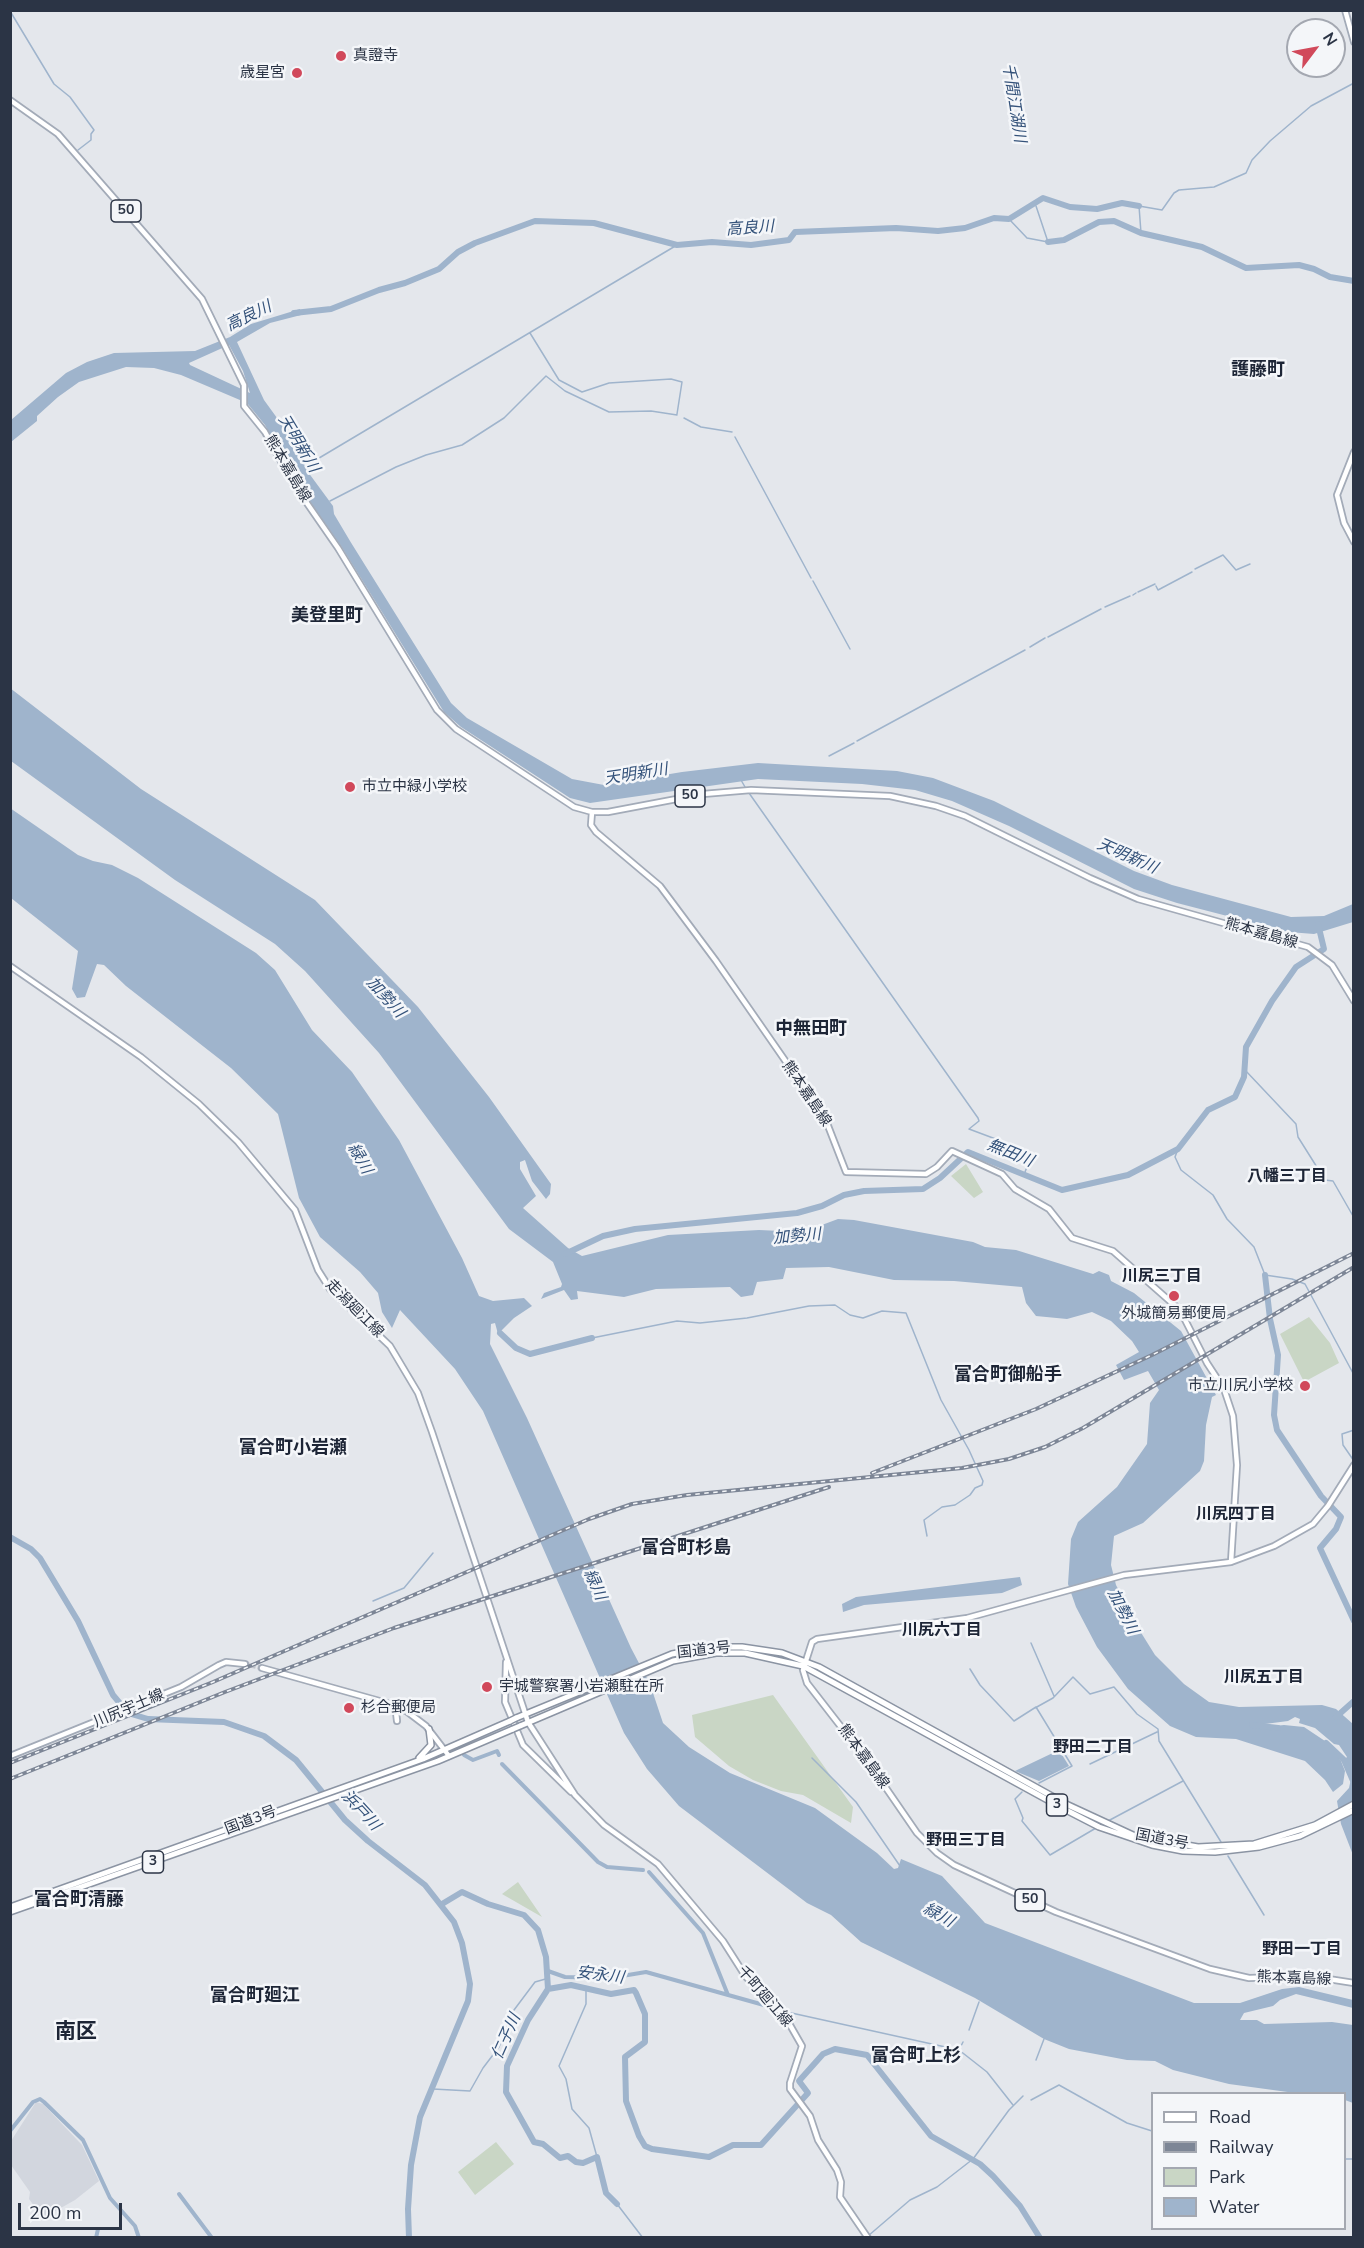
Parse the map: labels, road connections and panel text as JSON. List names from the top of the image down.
{
  "streets": {
    "highway": ["国道3号", "3"],
    "main road": [
      "50",
      "熊本嘉島線",
      "走潟廻江線",
      "川尻宇土線",
      "千町廻江線"
    ]
  },
  "crossings": [
    ["熊本嘉島線", "国道3号"],
    ["走潟廻江線", "国道3号"],
    ["走潟廻江線", "千町廻江線"],
    ["国道3号", "千町廻江線"]
  ],
  "districts": [
    "護藤町",
    "美登里町",
    "中無田町",
    "八幡三丁目",
    "川尻三丁目",
    "富合町御船手",
    "富合町小岩瀬",
    "川尻四丁目",
    "富合町杉島",
    "川尻六丁目",
    "川尻五丁目",
    "野田二丁目",
    "野田三丁目",
    "富合町清藤",
    "野田一丁目",
    "富合町廻江",
    "南区",
    "富合町上杉"
  ],
  "water": [
    "千間江湖川",
    "高良川",
    "天明新川",
    "加勢川",
    "無田川",
    "緑川",
    "浜戸川",
    "安永川",
    "仁子川"
  ],
  "places": [
    "真證寺",
    "歳星宮",
    "市立中緑小学校",
    "外城簡易郵便局",
    "市立川尻小学校",
    "宇城警察署小岩瀬駐在所",
    "杉合郵便局"
  ],
  "legend": [
    "Road",
    "Railway",
    "Park",
    "Water"
  ],
  "scale_bar": "200 m",
  "north": "top right"
}
